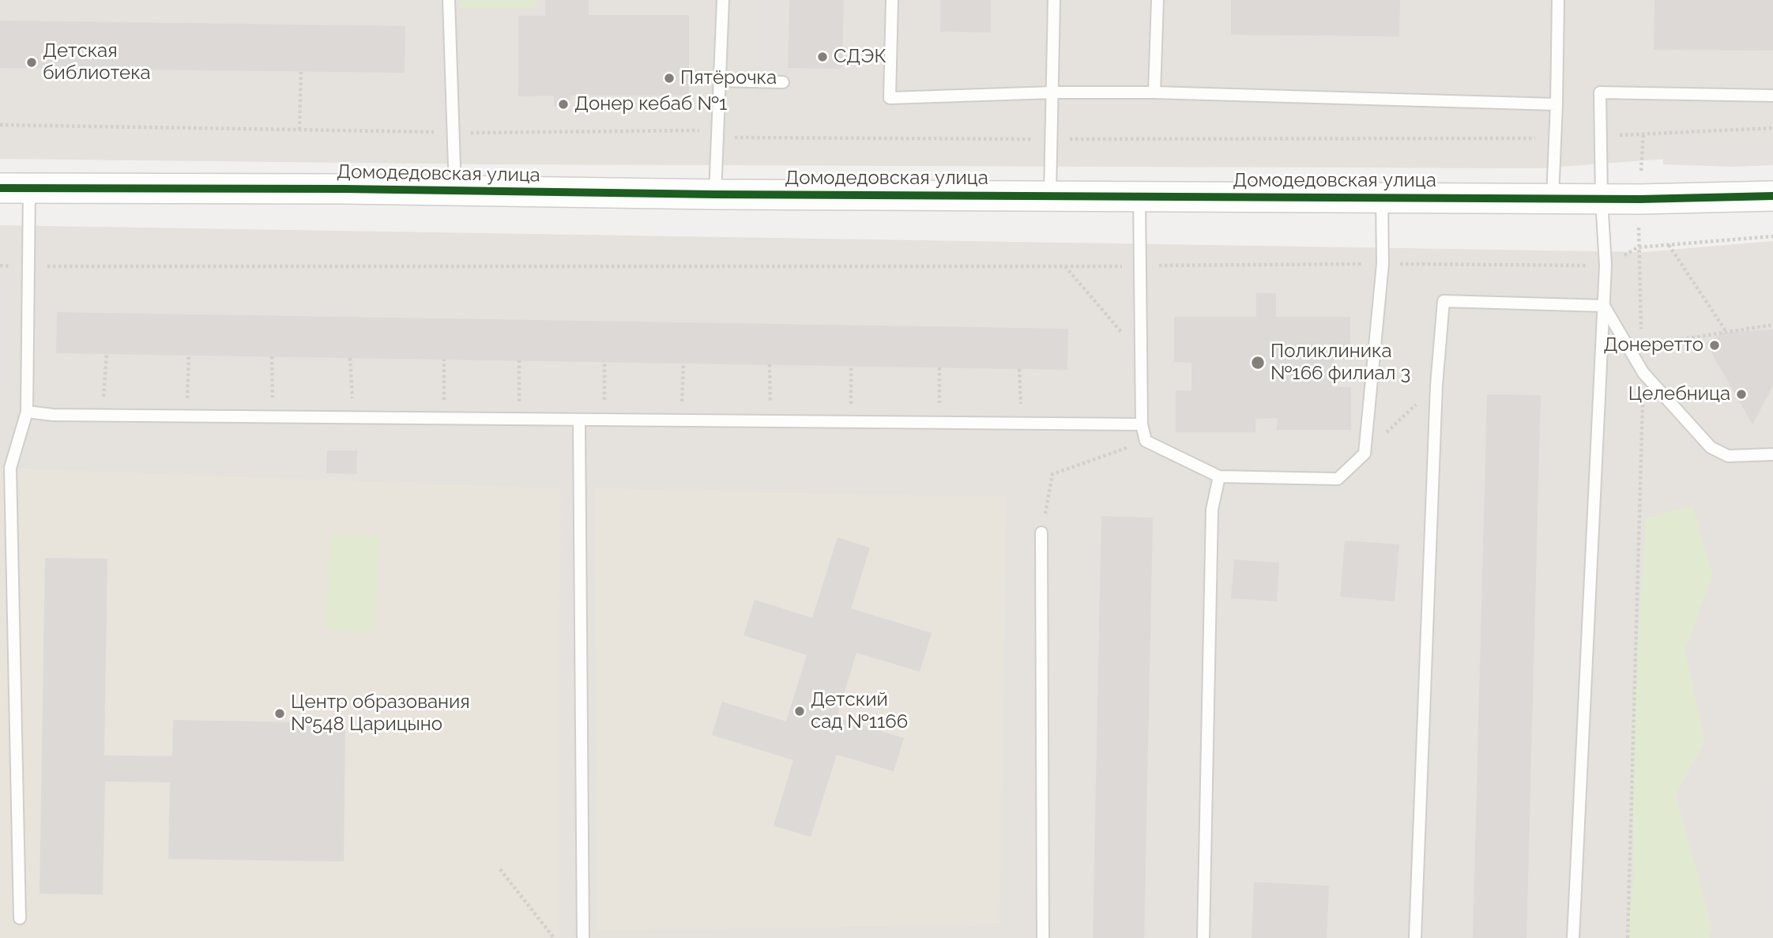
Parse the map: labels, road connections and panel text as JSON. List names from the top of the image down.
{
  "streets": {
    "street": ["Домодедовская улица"]
  },
  "places": [
    "СДЭК",
    "Детская библиотека",
    "Пятёрочка",
    "Донер кебаб №1",
    "Донеретто",
    "Поликлиника №166 филиал 3",
    "Целебница",
    "Детский сад №1166",
    "Центр образования №548 Царицыно"
  ]
}
